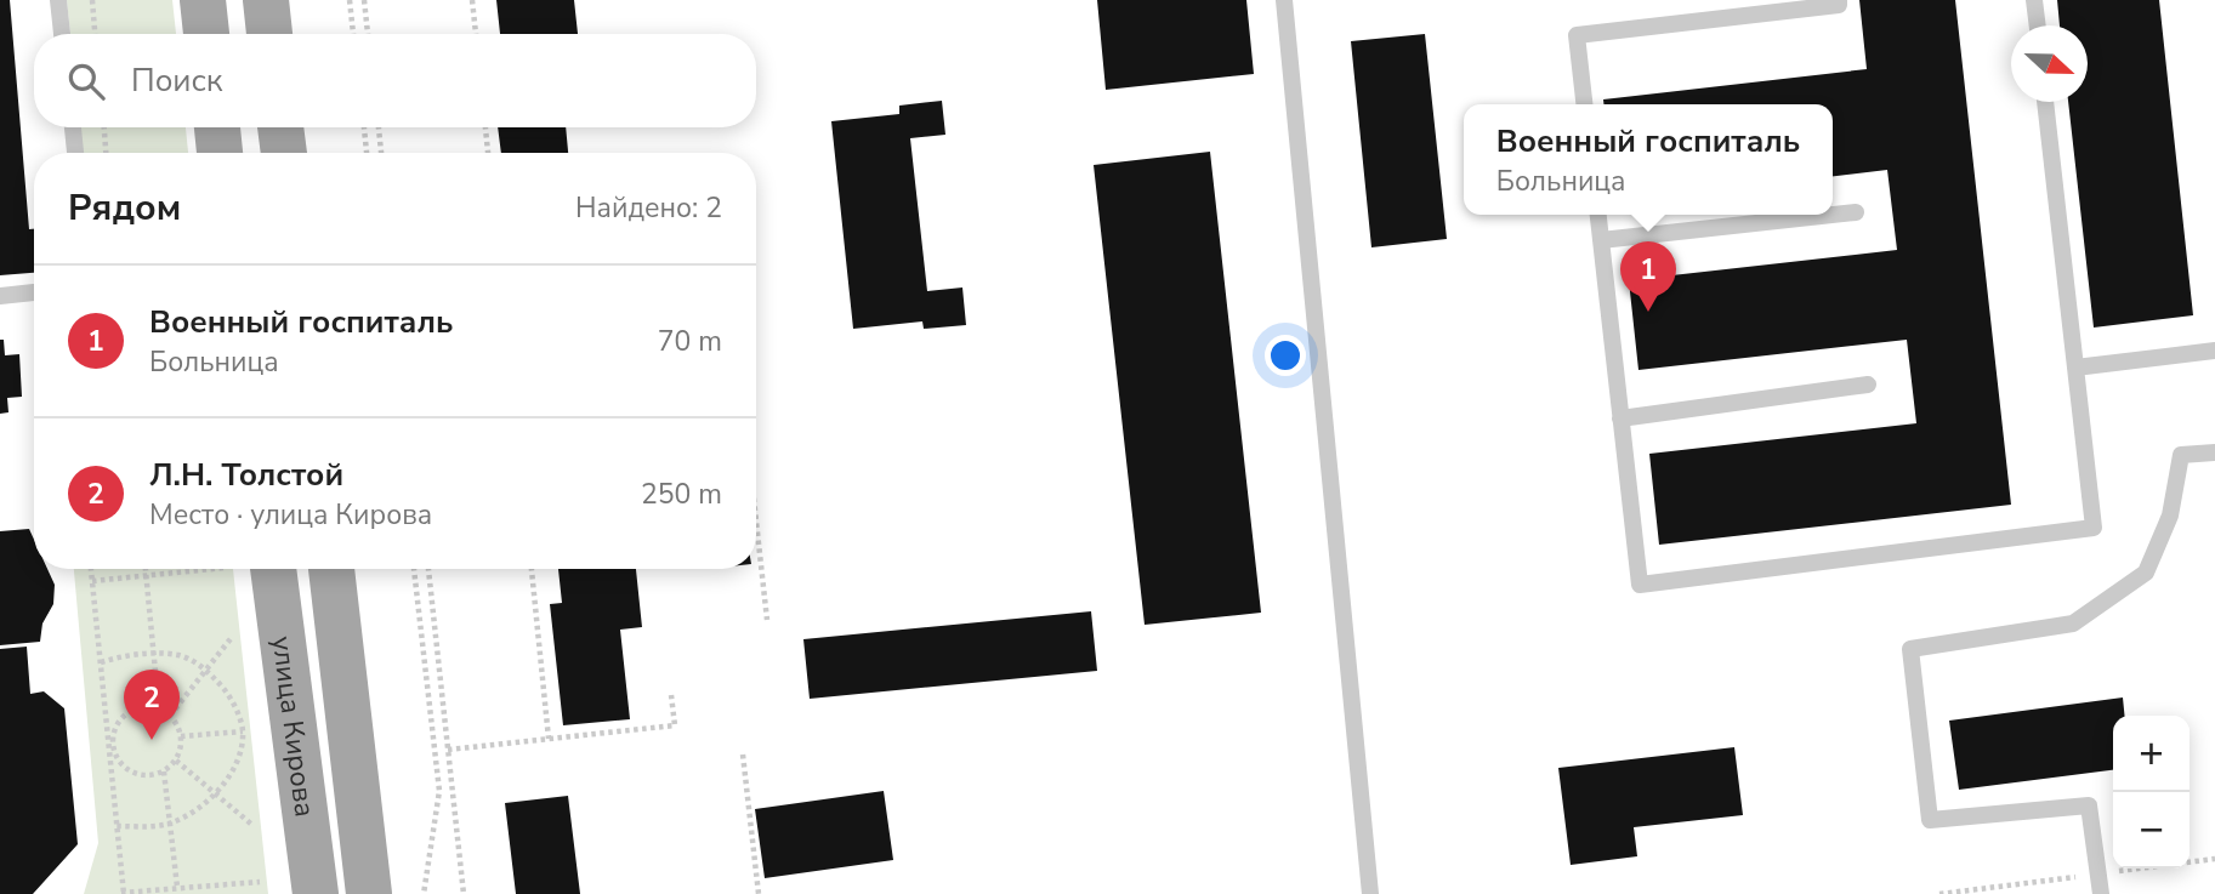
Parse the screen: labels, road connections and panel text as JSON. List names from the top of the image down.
{
  "streets": {
    "main road": ["улица Кирова"]
  },
  "north": "right",
  "page": {
    "search": "Поиск",
    "popup": ["Военный госпиталь", "Больница"],
    "heading": ["Рядом", "Найдено: 2"],
    "pins": ["1", "2"],
    "list": [
      {
        "mark": "1",
        "name": "Военный госпиталь",
        "note": "Больница",
        "value": "70 m"
      },
      {
        "mark": "2",
        "name": "Л.Н. Толстой",
        "note": "Место · улица Кирова",
        "value": "250 m"
      }
    ],
    "map_buttons": ["+", "−"]
  }
}
